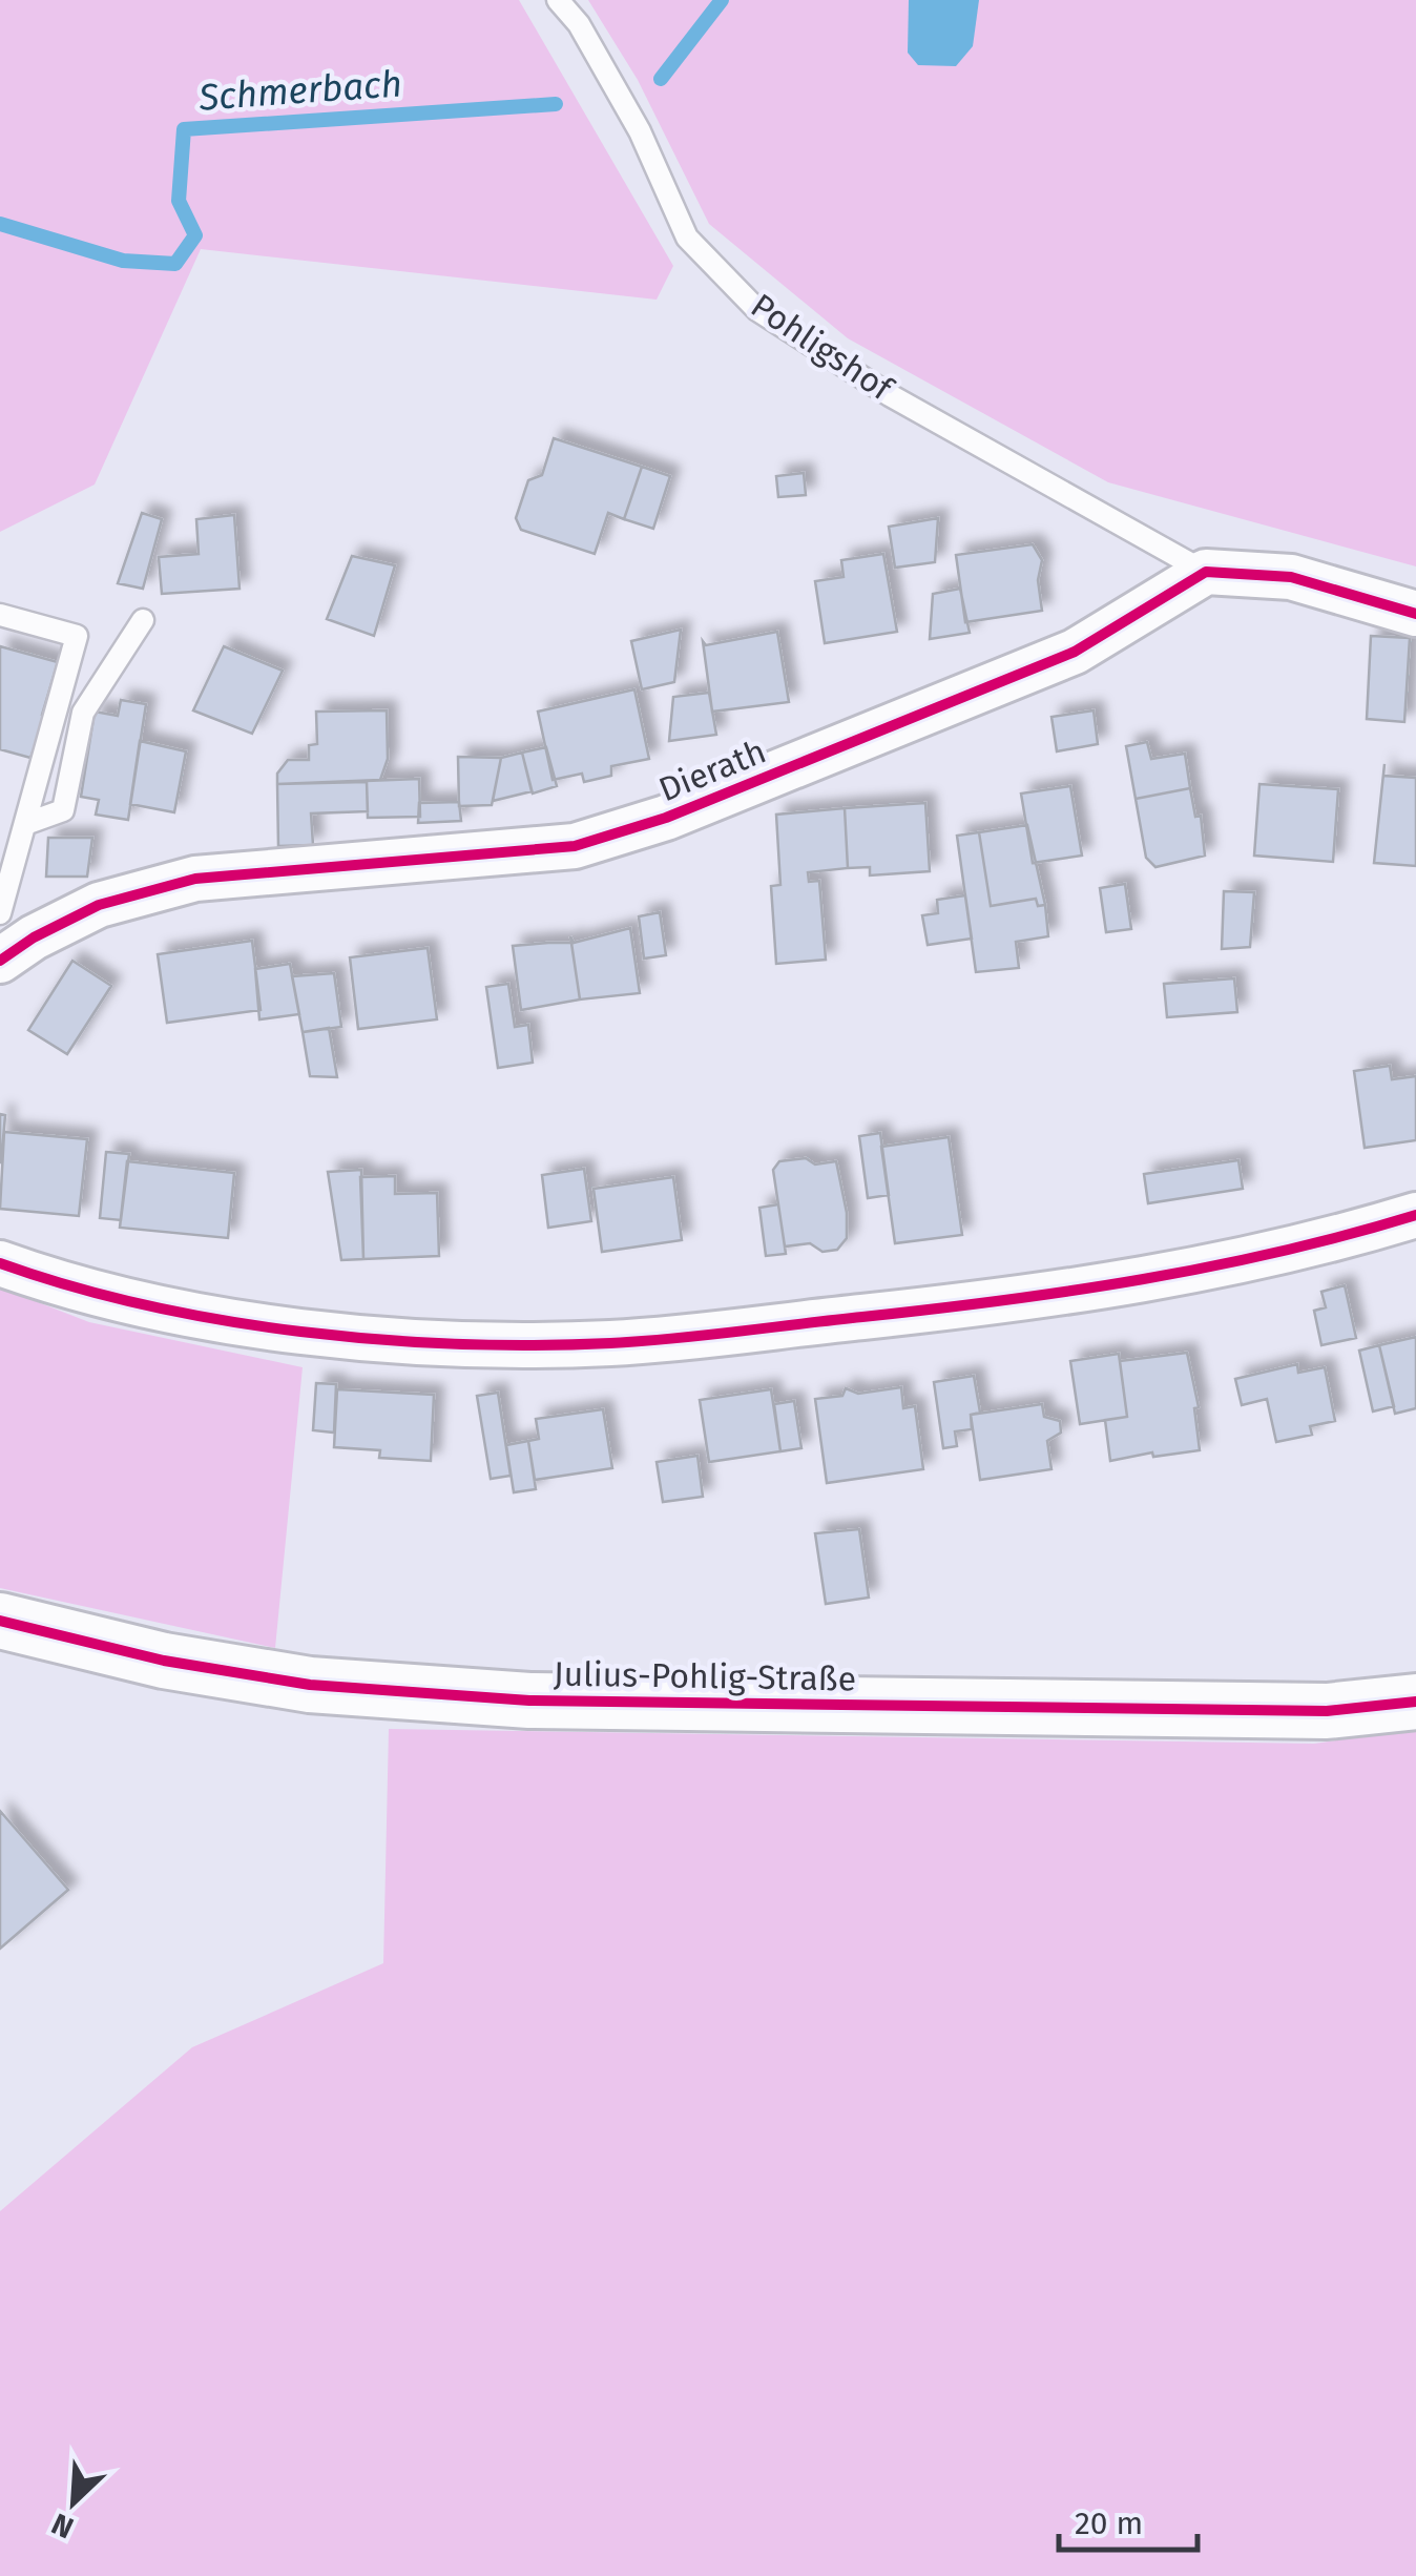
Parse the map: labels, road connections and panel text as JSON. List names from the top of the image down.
{
  "streets": {
    "street": ["Dierath", "Julius-Pohlig-Straße"],
    "lane": ["Pohligshof"]
  },
  "crossings": [
    ["Pohligshof", "Dierath"]
  ],
  "water": ["Schmerbach"],
  "scale_bar": "20 m",
  "north": "bottom left"
}
